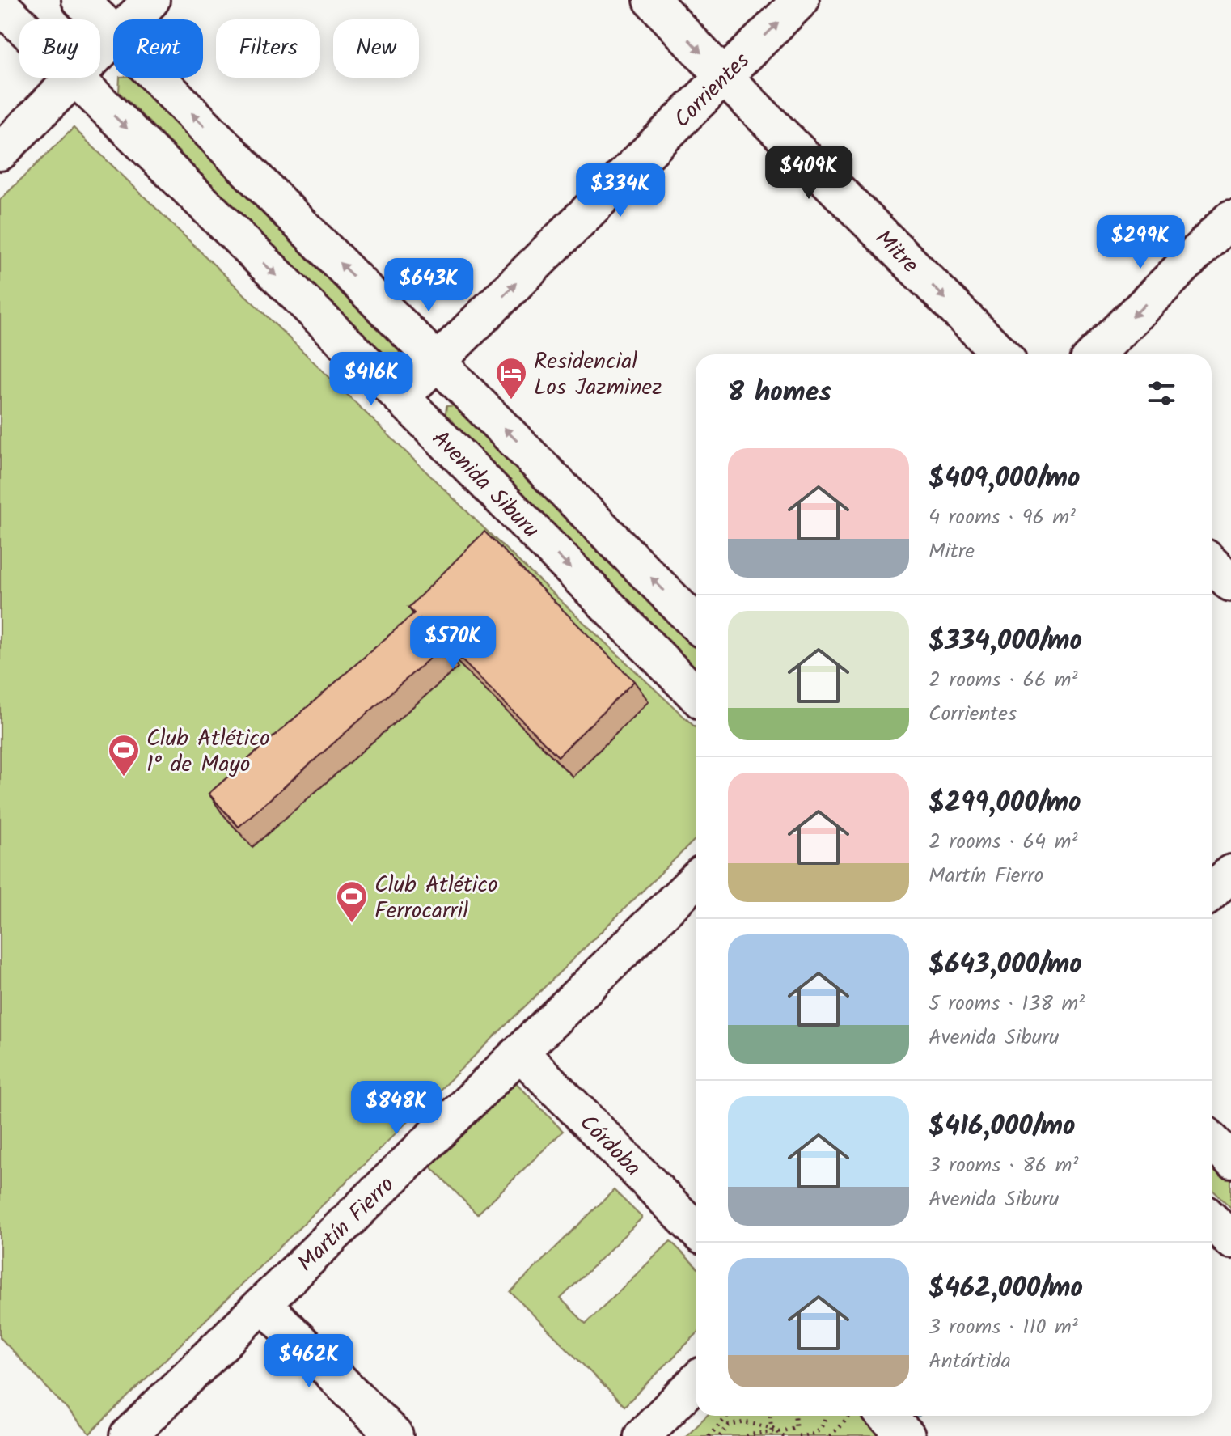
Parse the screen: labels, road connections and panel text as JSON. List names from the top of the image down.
{
  "streets": {
    "street": [
      "Corrientes",
      "Mitre",
      "Avenida Siburu",
      "Córdoba",
      "Martín Fierro"
    ]
  },
  "crossings": [
    ["Corrientes", "Mitre"],
    ["Corrientes", "Avenida Siburu"],
    ["Córdoba", "Martín Fierro"]
  ],
  "one_way": ["Corrientes", "Mitre"],
  "places": {
    "hotel": ["Residencial Los Jazminez"],
    "sports": ["Club Atlético 1° de Mayo", "Club Atlético Ferrocarril"]
  },
  "page": {
    "chip": [
      "Buy",
      "Rent",
      "Filters",
      "New"
    ],
    "price": [
      "$409K",
      "$334K",
      "$299K",
      "$643K",
      "$416K",
      "$570K",
      "$848K",
      "$462K"
    ],
    "heading": "8 homes",
    "list": [
      {
        "name": "$409,000/mo",
        "note": "4 rooms · 96 m² · Mitre"
      },
      {
        "name": "$334,000/mo",
        "note": "2 rooms · 66 m² · Corrientes"
      },
      {
        "name": "$299,000/mo",
        "note": "2 rooms · 64 m² · Martín Fierro"
      },
      {
        "name": "$643,000/mo",
        "note": "5 rooms · 138 m² · Avenida Siburu"
      },
      {
        "name": "$416,000/mo",
        "note": "3 rooms · 86 m² · Avenida Siburu"
      },
      {
        "name": "$462,000/mo",
        "note": "3 rooms · 110 m² · Antártida"
      }
    ]
  }
}
